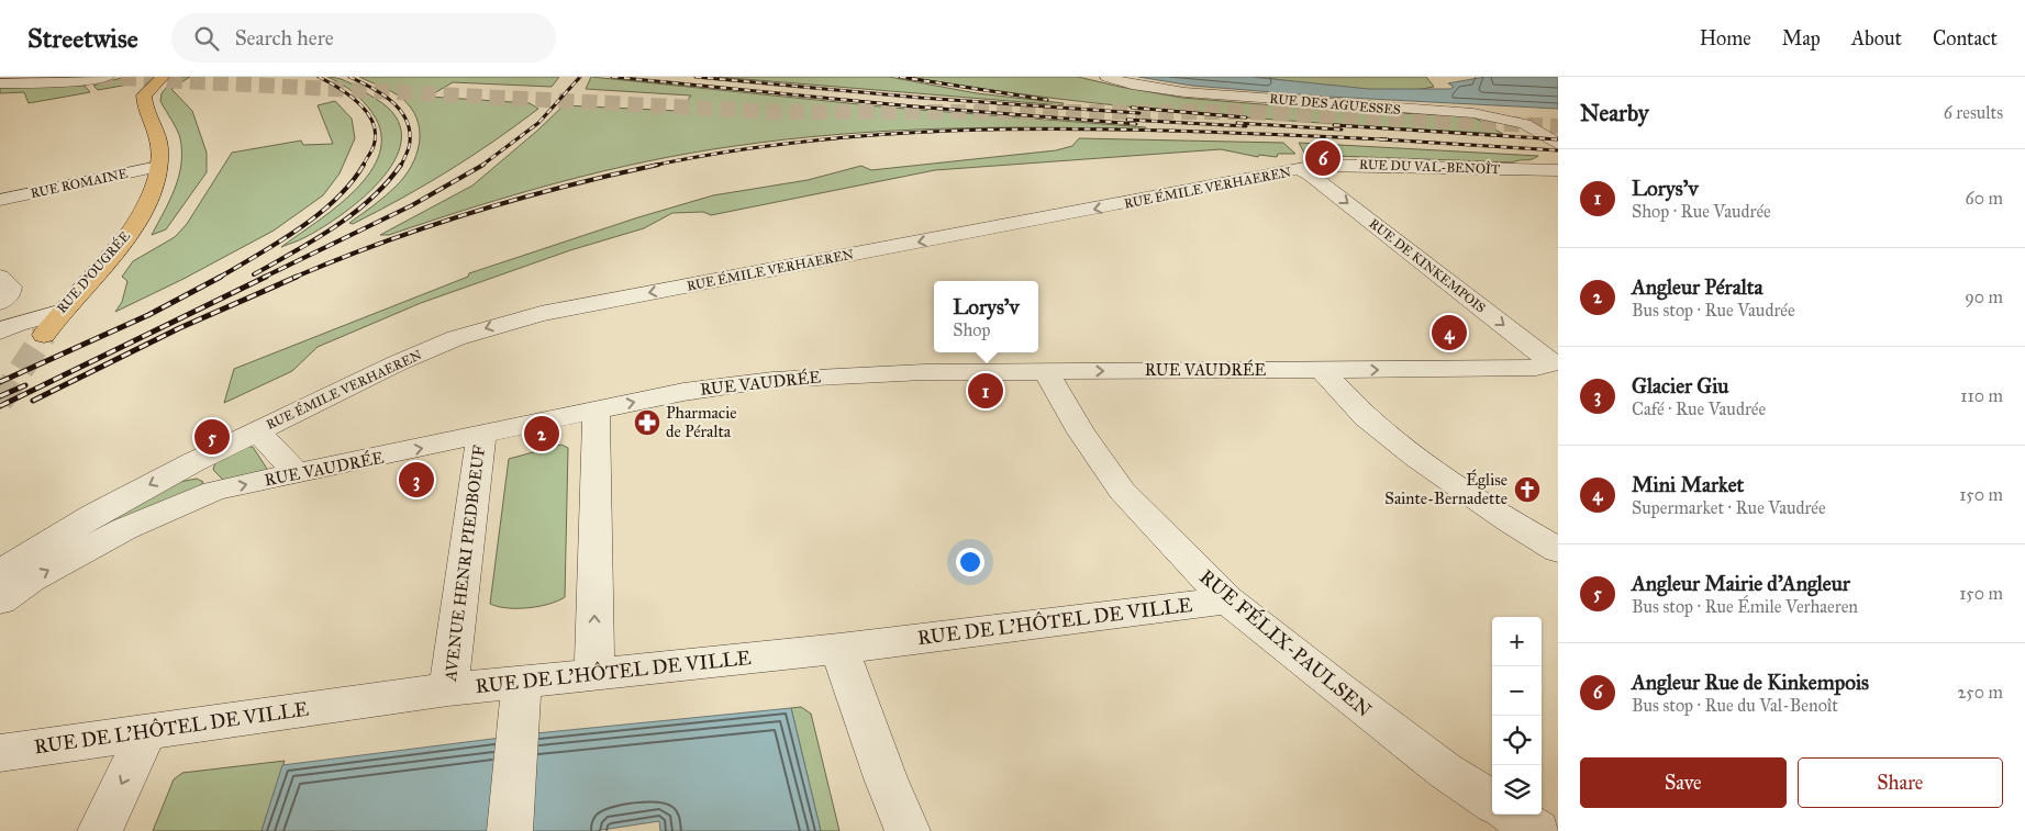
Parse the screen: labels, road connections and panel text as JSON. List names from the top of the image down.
{
  "streets": {
    "main road": ["RUE D'OUGRÉE"],
    "street": [
      "RUE DES AGUESSES",
      "RUE DU VAL-BENOÎT",
      "RUE ROMAINE",
      "RUE ÉMILE VERHAEREN",
      "RUE DE KINKEMPOIS",
      "RUE VAUDRÉE",
      "AVENUE HENRI PIEDBOEUF",
      "RUE DE L'HÔTEL DE VILLE",
      "RUE FÉLIX-PAULSEN"
    ]
  },
  "crossings": [
    ["RUE DU VAL-BENOÎT", "RUE ÉMILE VERHAEREN"],
    ["RUE DU VAL-BENOÎT", "RUE DE KINKEMPOIS"],
    ["RUE ROMAINE", "RUE D'OUGRÉE"],
    ["RUE ÉMILE VERHAEREN", "RUE DE KINKEMPOIS"],
    ["RUE ÉMILE VERHAEREN", "RUE VAUDRÉE"],
    ["RUE DE KINKEMPOIS", "RUE VAUDRÉE"],
    ["RUE VAUDRÉE", "AVENUE HENRI PIEDBOEUF"],
    ["RUE VAUDRÉE", "RUE FÉLIX-PAULSEN"],
    ["AVENUE HENRI PIEDBOEUF", "RUE DE L'HÔTEL DE VILLE"],
    ["RUE DE L'HÔTEL DE VILLE", "RUE FÉLIX-PAULSEN"]
  ],
  "one_way": ["RUE ÉMILE VERHAEREN", "RUE VAUDRÉE"],
  "places": {
    "pharmacy": ["Pharmacie de Péralta"],
    "church": ["Église Sainte-Bernadette"]
  },
  "page": {
    "header": "Streetwise",
    "search": "Search here",
    "nav": [
      "Home",
      "Map",
      "About",
      "Contact"
    ],
    "heading": ["Nearby", "6 results"],
    "pins": [
      "6",
      "4",
      "1",
      "2",
      "5",
      "3"
    ],
    "list": [
      {
        "mark": "1",
        "name": "Lorys'v",
        "note": "Shop · Rue Vaudrée",
        "value": "60 m"
      },
      {
        "mark": "2",
        "name": "Angleur Péralta",
        "note": "Bus stop · Rue Vaudrée",
        "value": "90 m"
      },
      {
        "mark": "3",
        "name": "Glacier Giu",
        "note": "Café · Rue Vaudrée",
        "value": "110 m"
      },
      {
        "mark": "4",
        "name": "Mini Market",
        "note": "Supermarket · Rue Vaudrée",
        "value": "150 m"
      },
      {
        "mark": "5",
        "name": "Angleur Mairie d'Angleur",
        "note": "Bus stop · Rue Émile Verhaeren",
        "value": "150 m"
      },
      {
        "mark": "6",
        "name": "Angleur Rue de Kinkempois",
        "note": "Bus stop · Rue du Val-Benoît",
        "value": "250 m"
      }
    ],
    "popup": ["Lorys'v", "Shop"],
    "map_buttons": ["+", "−"],
    "buttons": ["Save", "Share"]
  }
}
